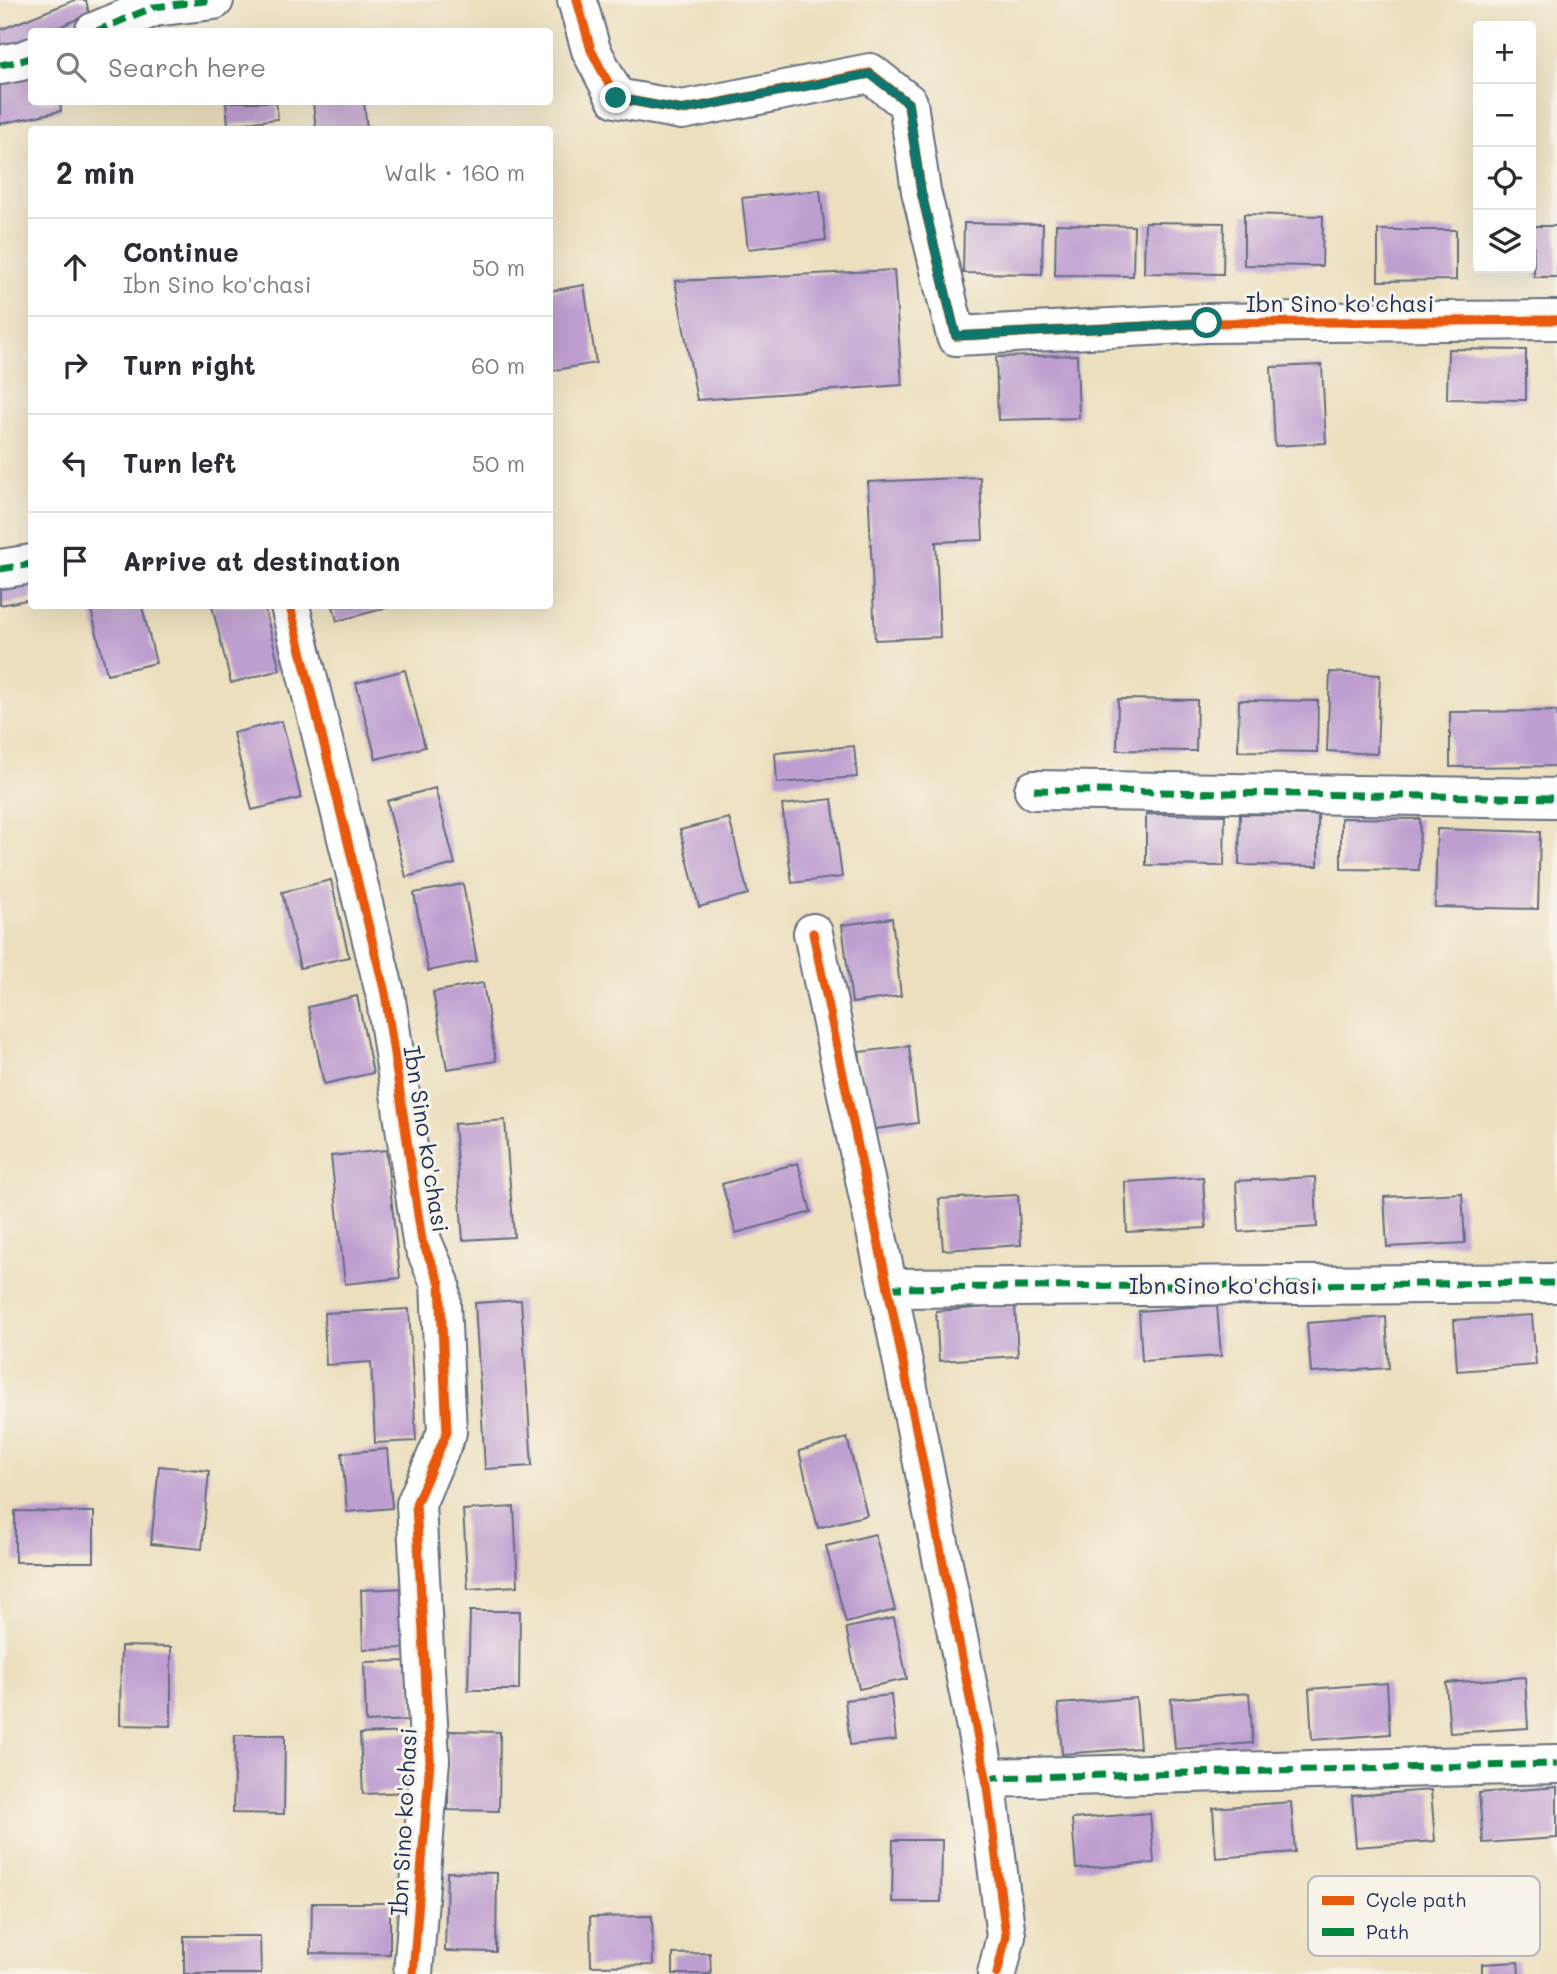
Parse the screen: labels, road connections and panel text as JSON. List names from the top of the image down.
{
  "streets": {
    "street": ["Ibn Sino ko'chasi"]
  },
  "legend": ["Cycle path", "Path"],
  "page": {
    "map_buttons": ["+", "−"],
    "search": "Search here",
    "heading": ["2 min", "Walk · 160 m"],
    "list": [
      ["Continue", "Ibn Sino ko'chasi", "50 m"],
      ["Turn right", "60 m"],
      ["Turn left", "50 m"],
      "Arrive at destination"
    ]
  }
}
